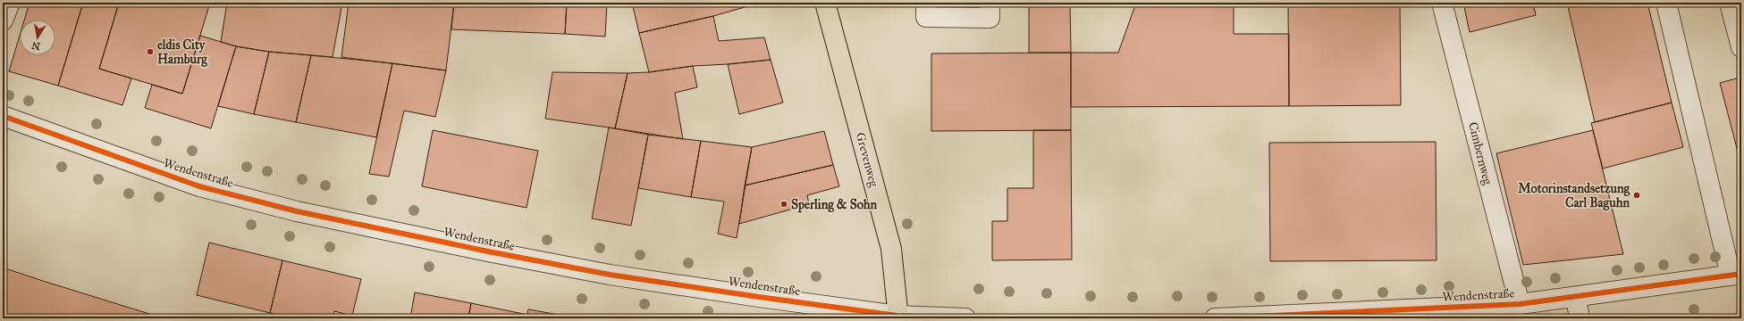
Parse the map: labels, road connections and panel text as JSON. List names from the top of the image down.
{
  "streets": {
    "main road": ["Grevenweg"],
    "street": ["Cimbernweg", "Wendenstraße"]
  },
  "crossings": [
    ["Cimbernweg", "Wendenstraße"],
    ["Grevenweg", "Wendenstraße"]
  ],
  "places": ["eldis City Hamburg", "Motorinstandsetzung Carl Baguhn", "Sperling & Sohn"],
  "north": "bottom"
}
